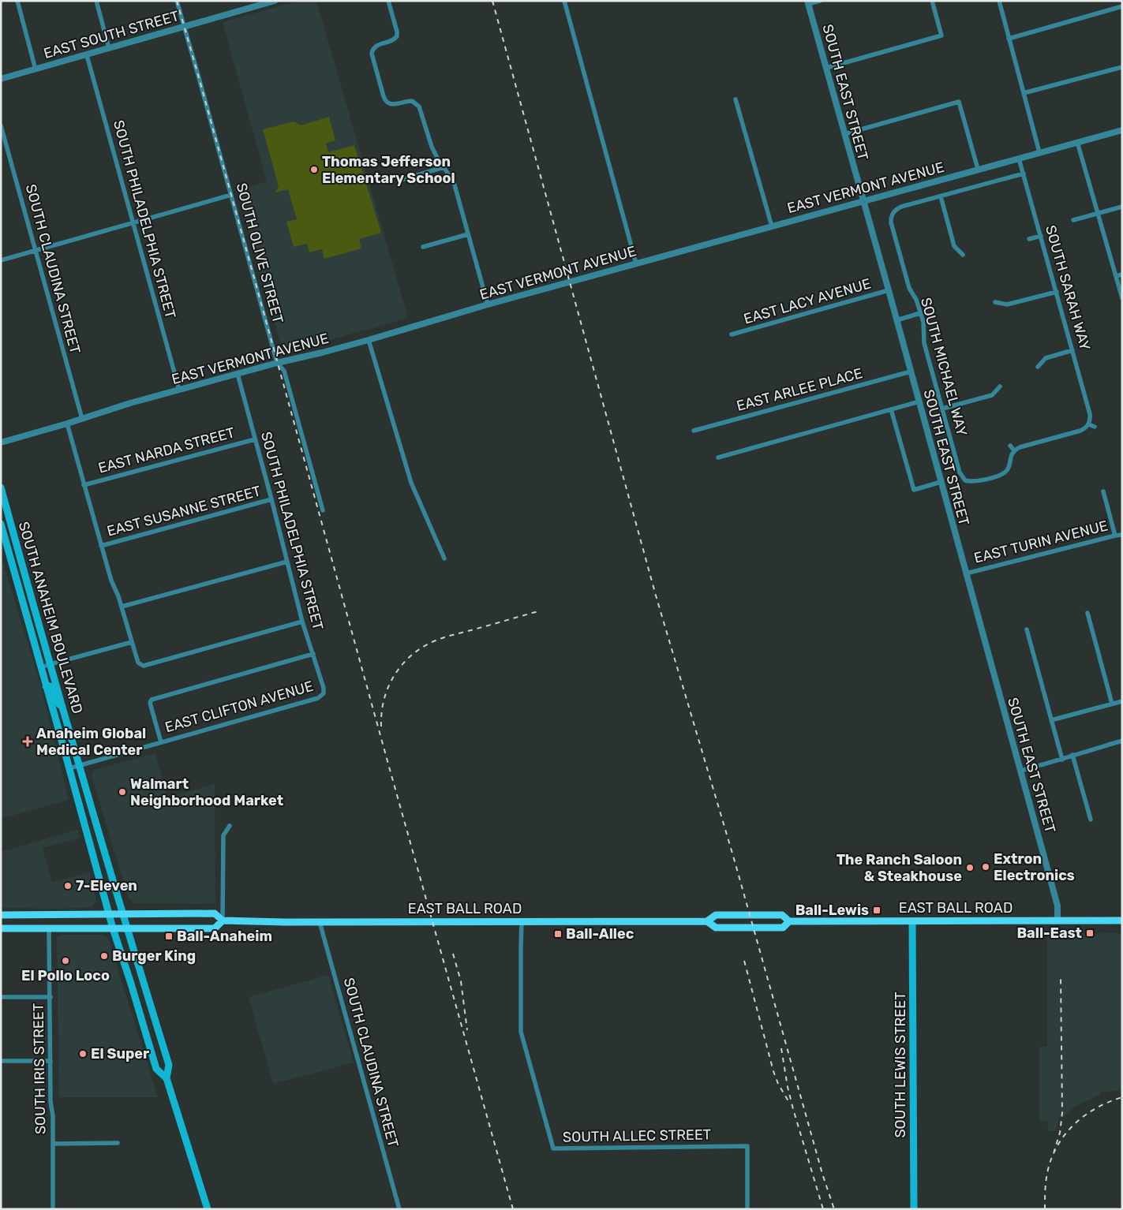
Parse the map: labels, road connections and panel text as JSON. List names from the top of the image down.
{
  "streets": {
    "main road": ["SOUTH ANAHEIM BOULEVARD", "EAST BALL ROAD", "SOUTH LEWIS STREET"],
    "street": [
      "EAST SOUTH STREET",
      "SOUTH EAST STREET",
      "EAST VERMONT AVENUE",
      "SOUTH PHILADELPHIA STREET",
      "SOUTH OLIVE STREET",
      "SOUTH CLAUDINA STREET",
      "SOUTH SARAH WAY",
      "EAST LACY AVENUE",
      "SOUTH MICHAEL WAY",
      "EAST ARLEE PLACE",
      "EAST NARDA STREET",
      "EAST SUSANNE STREET",
      "EAST TURIN AVENUE",
      "EAST CLIFTON AVENUE",
      "SOUTH IRIS STREET",
      "SOUTH ALLEC STREET"
    ]
  },
  "crossings": [
    ["EAST SOUTH STREET", "SOUTH PHILADELPHIA STREET"],
    ["EAST SOUTH STREET", "SOUTH OLIVE STREET"],
    ["SOUTH EAST STREET", "EAST VERMONT AVENUE"],
    ["SOUTH EAST STREET", "EAST LACY AVENUE"],
    ["SOUTH EAST STREET", "EAST ARLEE PLACE"],
    ["SOUTH EAST STREET", "EAST TURIN AVENUE"],
    ["SOUTH EAST STREET", "EAST BALL ROAD"],
    ["EAST VERMONT AVENUE", "SOUTH PHILADELPHIA STREET"],
    ["EAST VERMONT AVENUE", "SOUTH OLIVE STREET"],
    ["EAST VERMONT AVENUE", "SOUTH CLAUDINA STREET"],
    ["EAST VERMONT AVENUE", "SOUTH SARAH WAY"],
    ["SOUTH PHILADELPHIA STREET", "EAST NARDA STREET"],
    ["SOUTH PHILADELPHIA STREET", "EAST SUSANNE STREET"],
    ["SOUTH PHILADELPHIA STREET", "EAST CLIFTON AVENUE"],
    ["SOUTH CLAUDINA STREET", "EAST BALL ROAD"],
    ["SOUTH ANAHEIM BOULEVARD", "EAST CLIFTON AVENUE"],
    ["SOUTH ANAHEIM BOULEVARD", "EAST BALL ROAD"],
    ["EAST BALL ROAD", "SOUTH LEWIS STREET"],
    ["EAST BALL ROAD", "SOUTH IRIS STREET"],
    ["EAST BALL ROAD", "SOUTH ALLEC STREET"]
  ],
  "places": {
    "other": [
      "Thomas Jefferson Elementary School",
      "Walmart Neighborhood Market",
      "Extron Electronics",
      "The Ranch Saloon & Steakhouse",
      "7-Eleven",
      "Burger King",
      "El Pollo Loco",
      "El Super"
    ],
    "health": ["Anaheim Global Medical Center"],
    "transit": [
      "Ball-Lewis",
      "Ball-East",
      "Ball-Allec",
      "Ball-Anaheim"
    ]
  }
}
